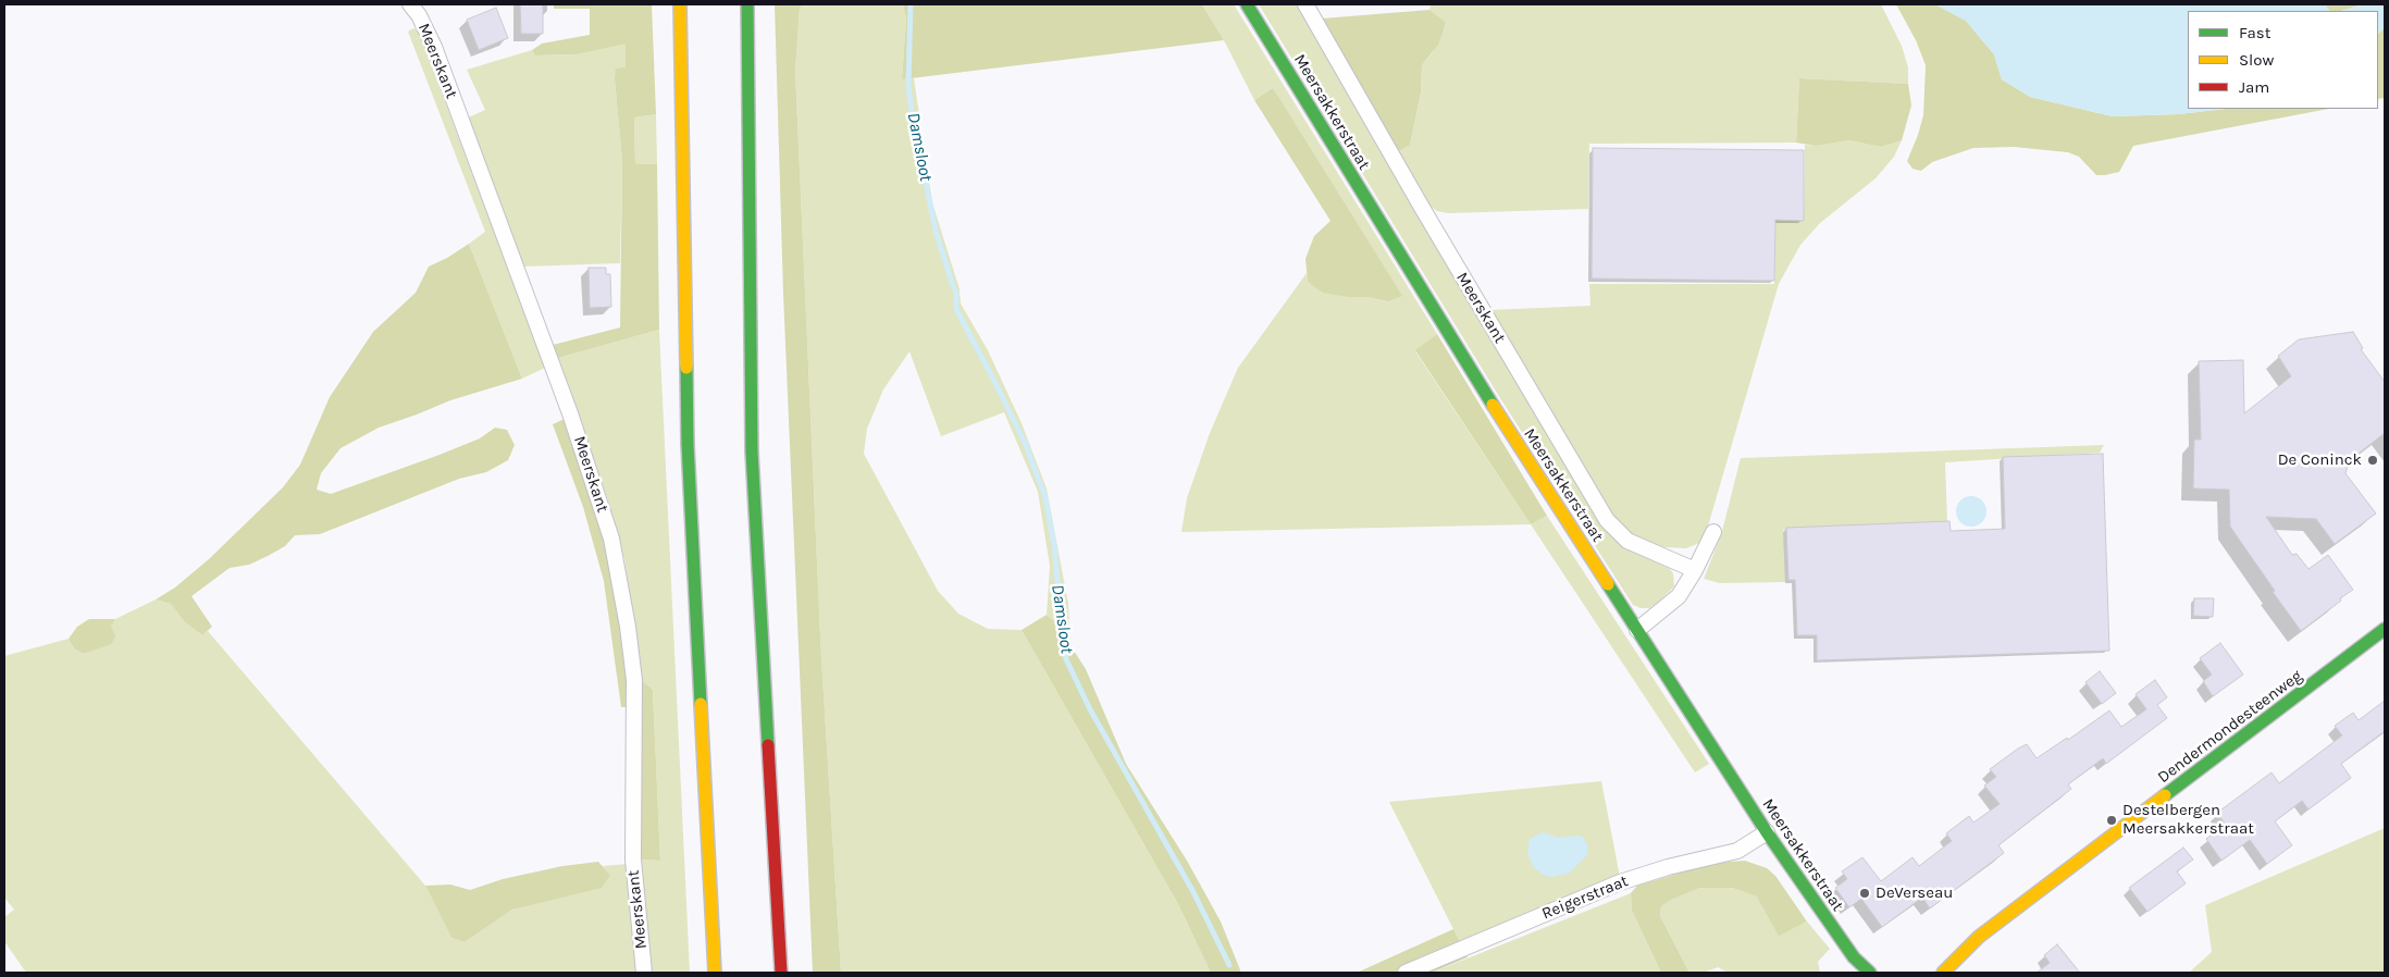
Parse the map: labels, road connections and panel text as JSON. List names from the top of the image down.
{
  "streets": {
    "main road": ["Meersakkerstraat", "Dendermondesteenweg"],
    "street": ["Meerskant", "Reigerstraat"]
  },
  "crossings": [
    ["Meersakkerstraat", "Reigerstraat"]
  ],
  "water": ["Damsloot"],
  "places": ["De Coninck", "Destelbergen Meersakkerstraat", "DeVerseau"],
  "legend": ["Fast", "Slow", "Jam"]
}
